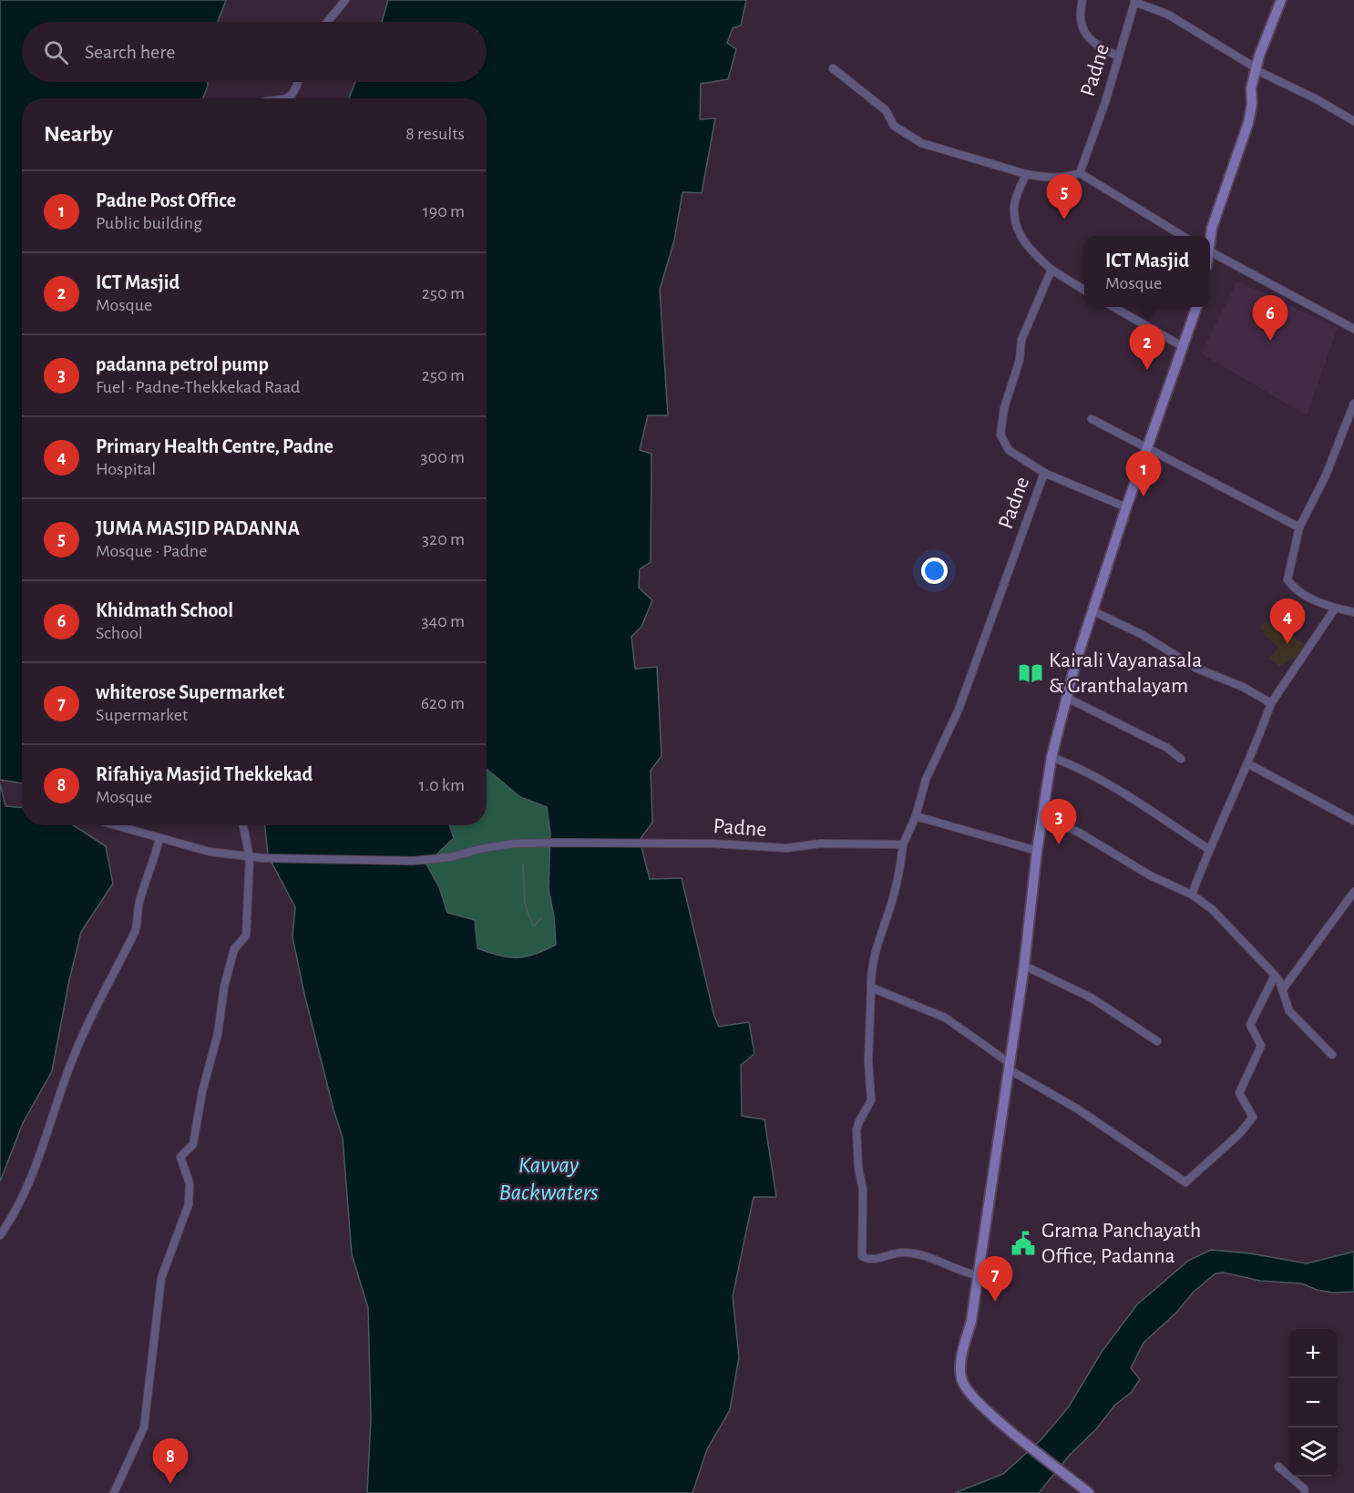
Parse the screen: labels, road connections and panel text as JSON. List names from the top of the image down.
{
  "streets": {
    "street": ["Padne"]
  },
  "water": ["Kavvay Backwaters"],
  "places": {
    "library": ["Kairali Vayanasala & Granthalayam"],
    "public building": ["Grama Panchayath Office, Padanna"]
  },
  "page": {
    "search": "Search here",
    "heading": ["Nearby", "8 results"],
    "list": [
      {
        "mark": "1",
        "name": "Padne Post Office",
        "note": "Public building",
        "value": "190 m"
      },
      {
        "mark": "2",
        "name": "ICT Masjid",
        "note": "Mosque",
        "value": "250 m"
      },
      {
        "mark": "3",
        "name": "padanna petrol pump",
        "note": "Fuel · Padne-Thekkekad Raad",
        "value": "250 m"
      },
      {
        "mark": "4",
        "name": "Primary Health Centre, Padne",
        "note": "Hospital",
        "value": "300 m"
      },
      {
        "mark": "5",
        "name": "JUMA MASJID PADANNA",
        "note": "Mosque · Padne",
        "value": "320 m"
      },
      {
        "mark": "6",
        "name": "Khidmath School",
        "note": "School",
        "value": "340 m"
      },
      {
        "mark": "7",
        "name": "whiterose Supermarket",
        "note": "Supermarket",
        "value": "620 m"
      },
      {
        "mark": "8",
        "name": "Rifahiya Masjid Thekkekad",
        "note": "Mosque",
        "value": "1.0 km"
      }
    ],
    "pins": [
      "5",
      "6",
      "2",
      "1",
      "4",
      "3",
      "7",
      "8"
    ],
    "popup": ["ICT Masjid", "Mosque"],
    "map_buttons": ["+", "−"]
  }
}
